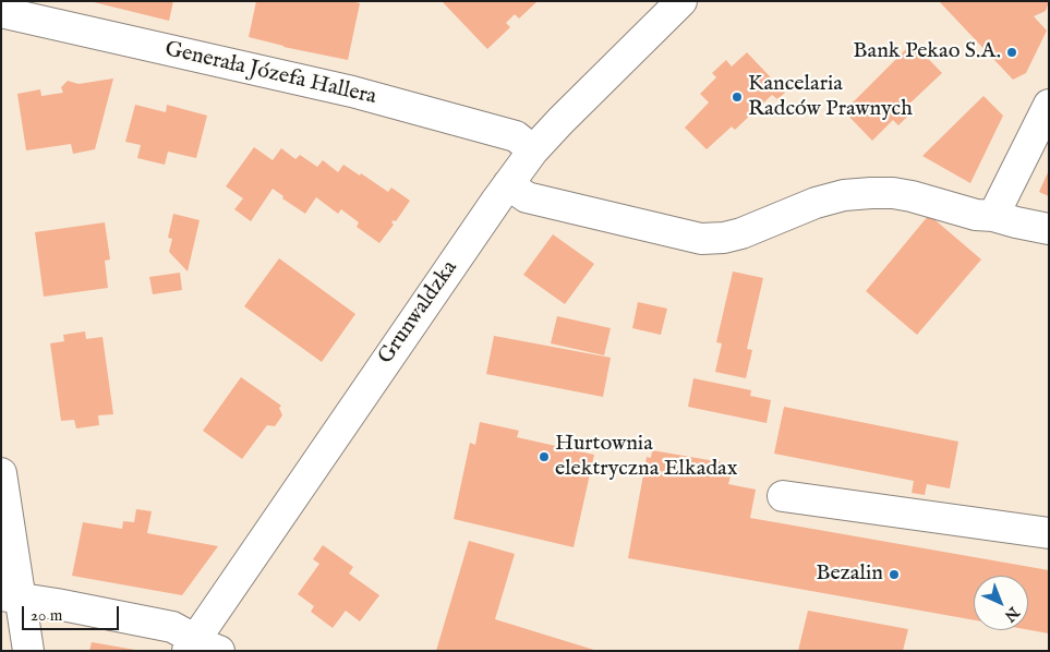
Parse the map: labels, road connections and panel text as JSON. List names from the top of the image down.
{
  "streets": {
    "street": ["Generała Józefa Hallera", "Grunwaldzka"]
  },
  "crossings": [
    ["Generała Józefa Hallera", "Grunwaldzka"]
  ],
  "places": [
    "Bank Pekao S.A.",
    "Kancelaria Radców Prawnych",
    "Hurtownia elektryczna Elkadax",
    "Bezalin"
  ],
  "scale_bar": "20 m",
  "north": "bottom right"
}
